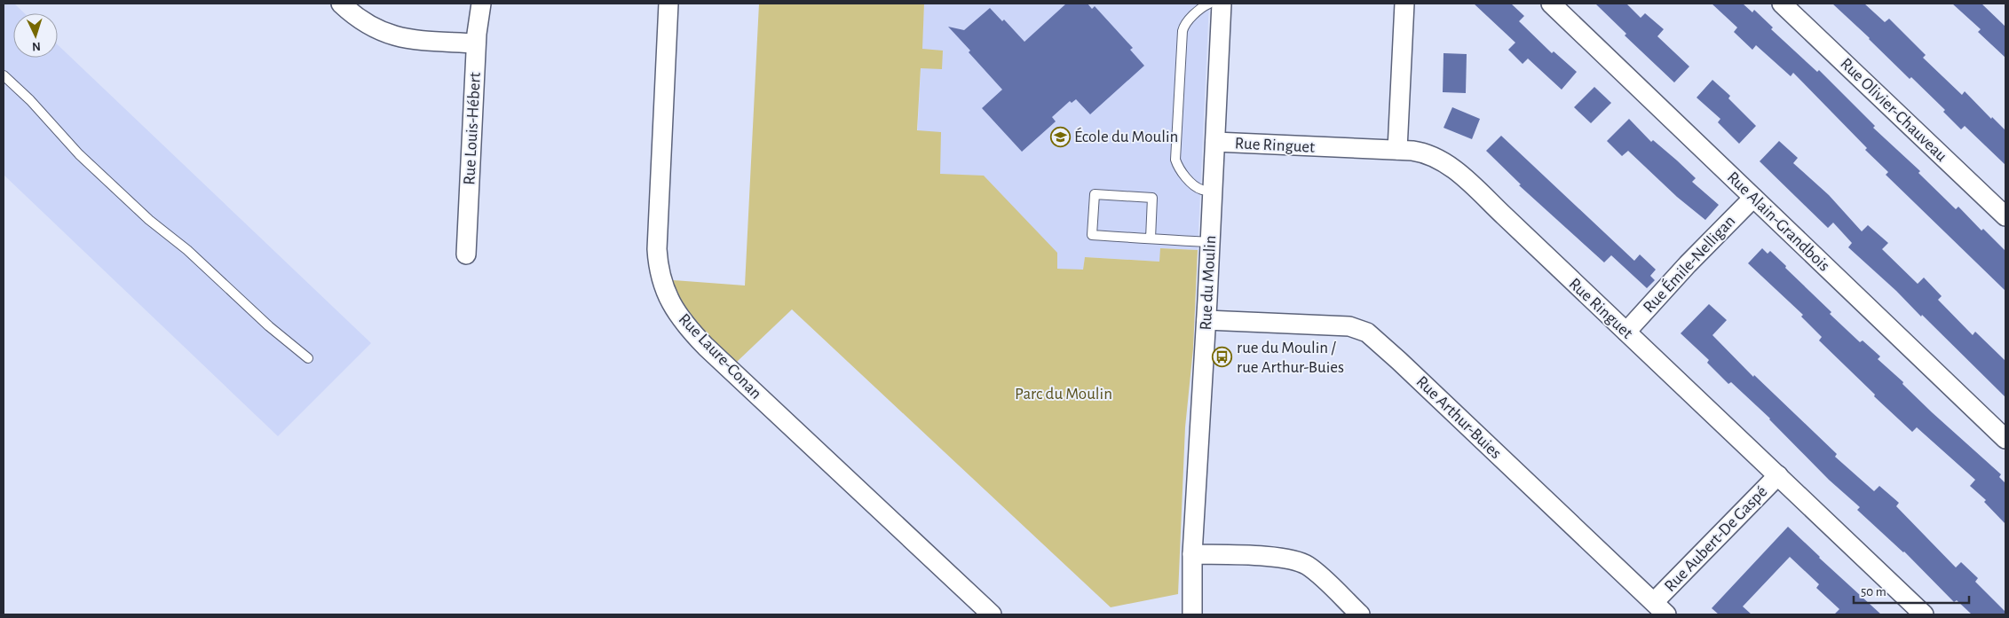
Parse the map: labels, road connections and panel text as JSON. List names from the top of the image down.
{
  "streets": {
    "street": [
      "Rue Olivier-Chauveau",
      "Rue Louis-Hébert",
      "Rue Ringuet",
      "Rue Alain-Grandbois",
      "Rue Émile-Nelligan",
      "Rue du Moulin",
      "Rue Laure-Conan",
      "Rue Arthur-Buies",
      "Rue Aubert-De Gaspé"
    ]
  },
  "crossings": [
    ["Rue Ringuet", "Rue Émile-Nelligan"],
    ["Rue Ringuet", "Rue du Moulin"],
    ["Rue Ringuet", "Rue Aubert-De Gaspé"],
    ["Rue Alain-Grandbois", "Rue Émile-Nelligan"],
    ["Rue du Moulin", "Rue Arthur-Buies"],
    ["Rue Arthur-Buies", "Rue Aubert-De Gaspé"]
  ],
  "parks": ["Parc du Moulin"],
  "places": {
    "school or university": ["École du Moulin"],
    "bus stop": ["rue du Moulin / rue Arthur-Buies"]
  },
  "scale_bar": "50 m",
  "north": "bottom"
}
